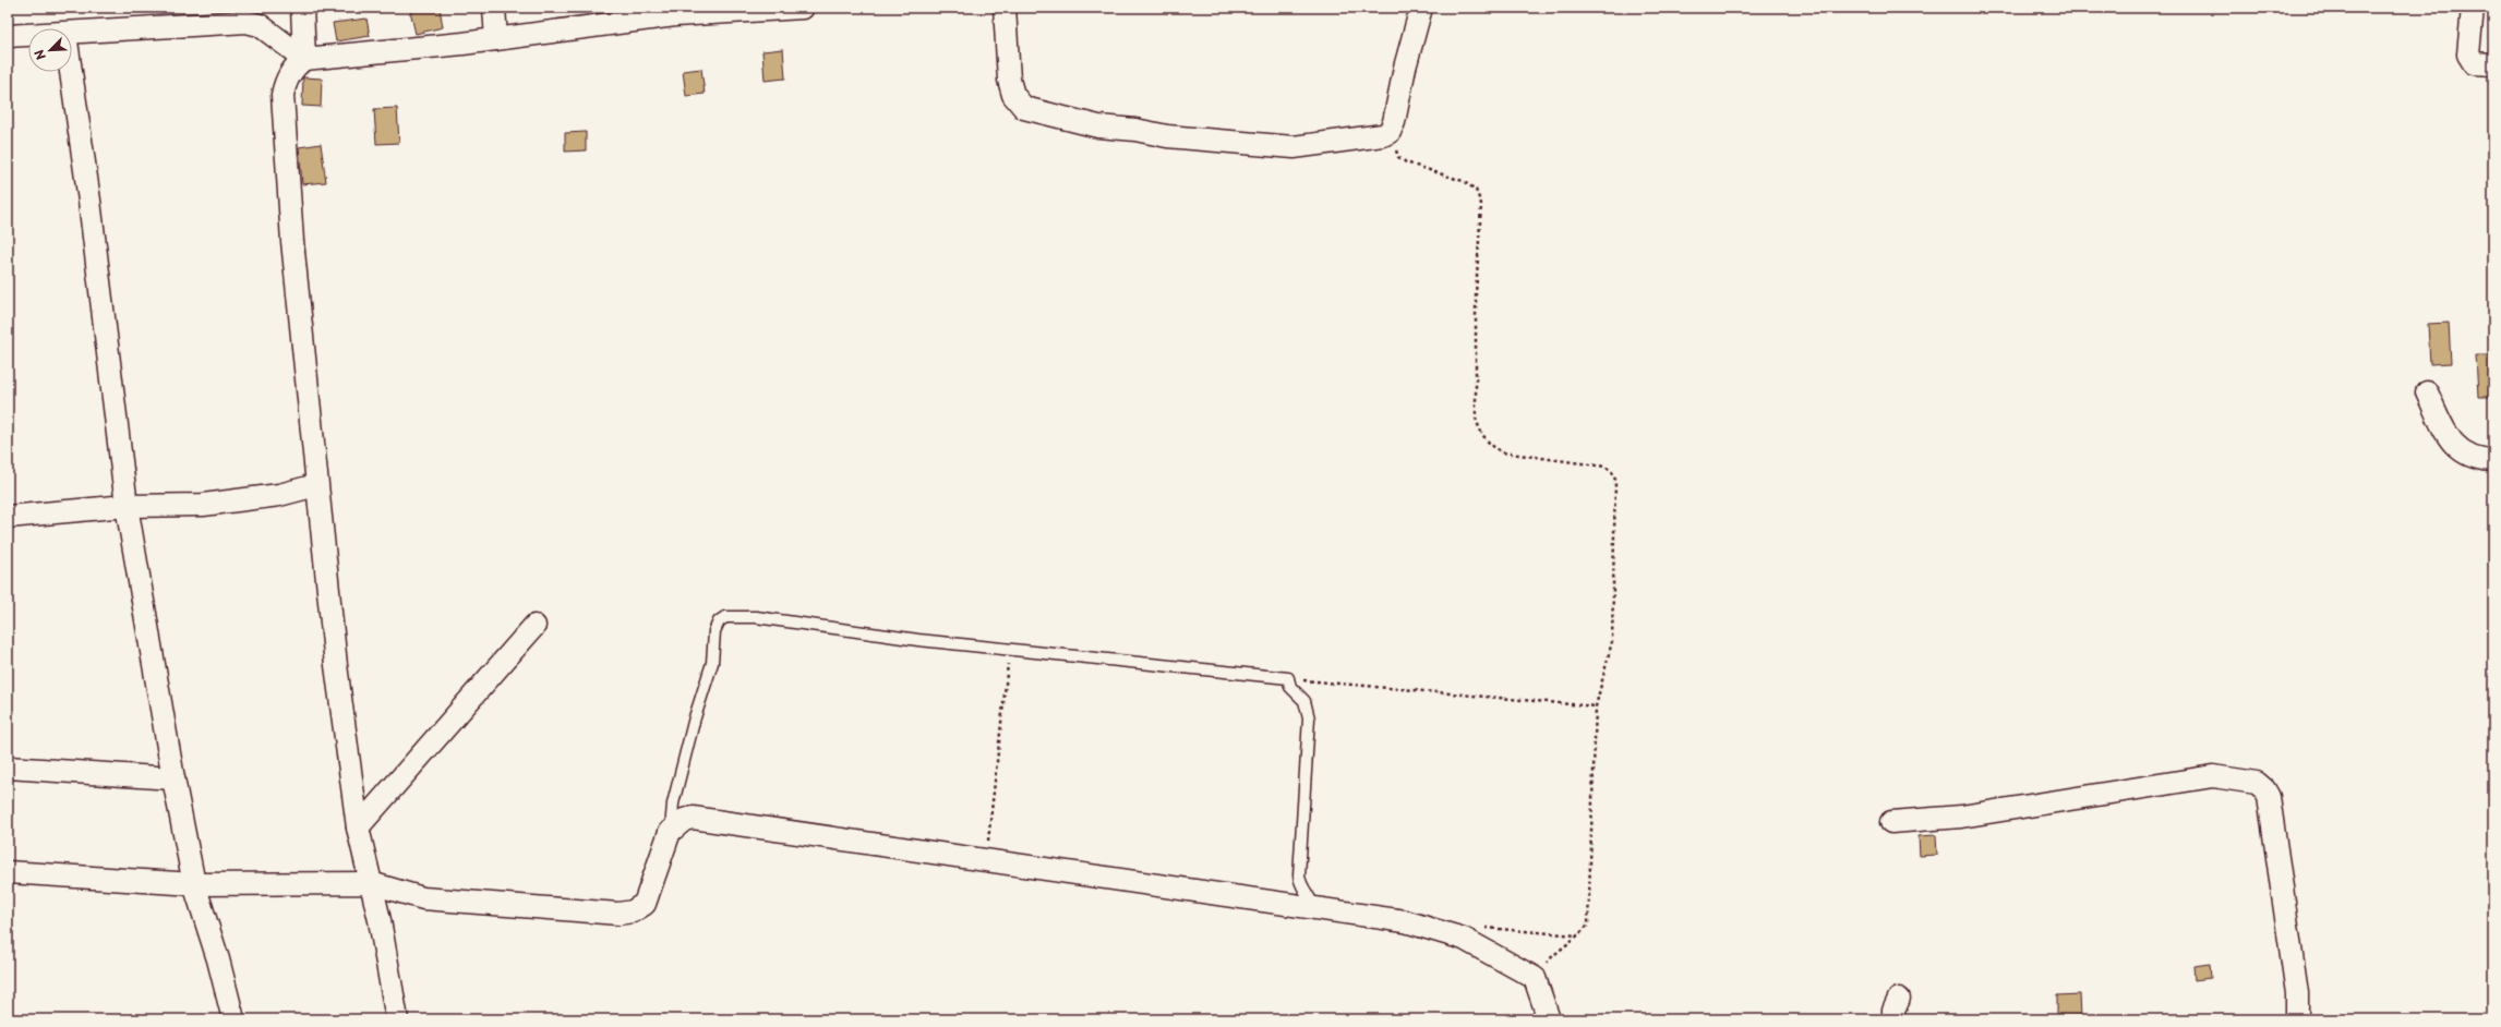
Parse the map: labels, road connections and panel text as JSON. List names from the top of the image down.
{
  "north": "bottom left"
}
